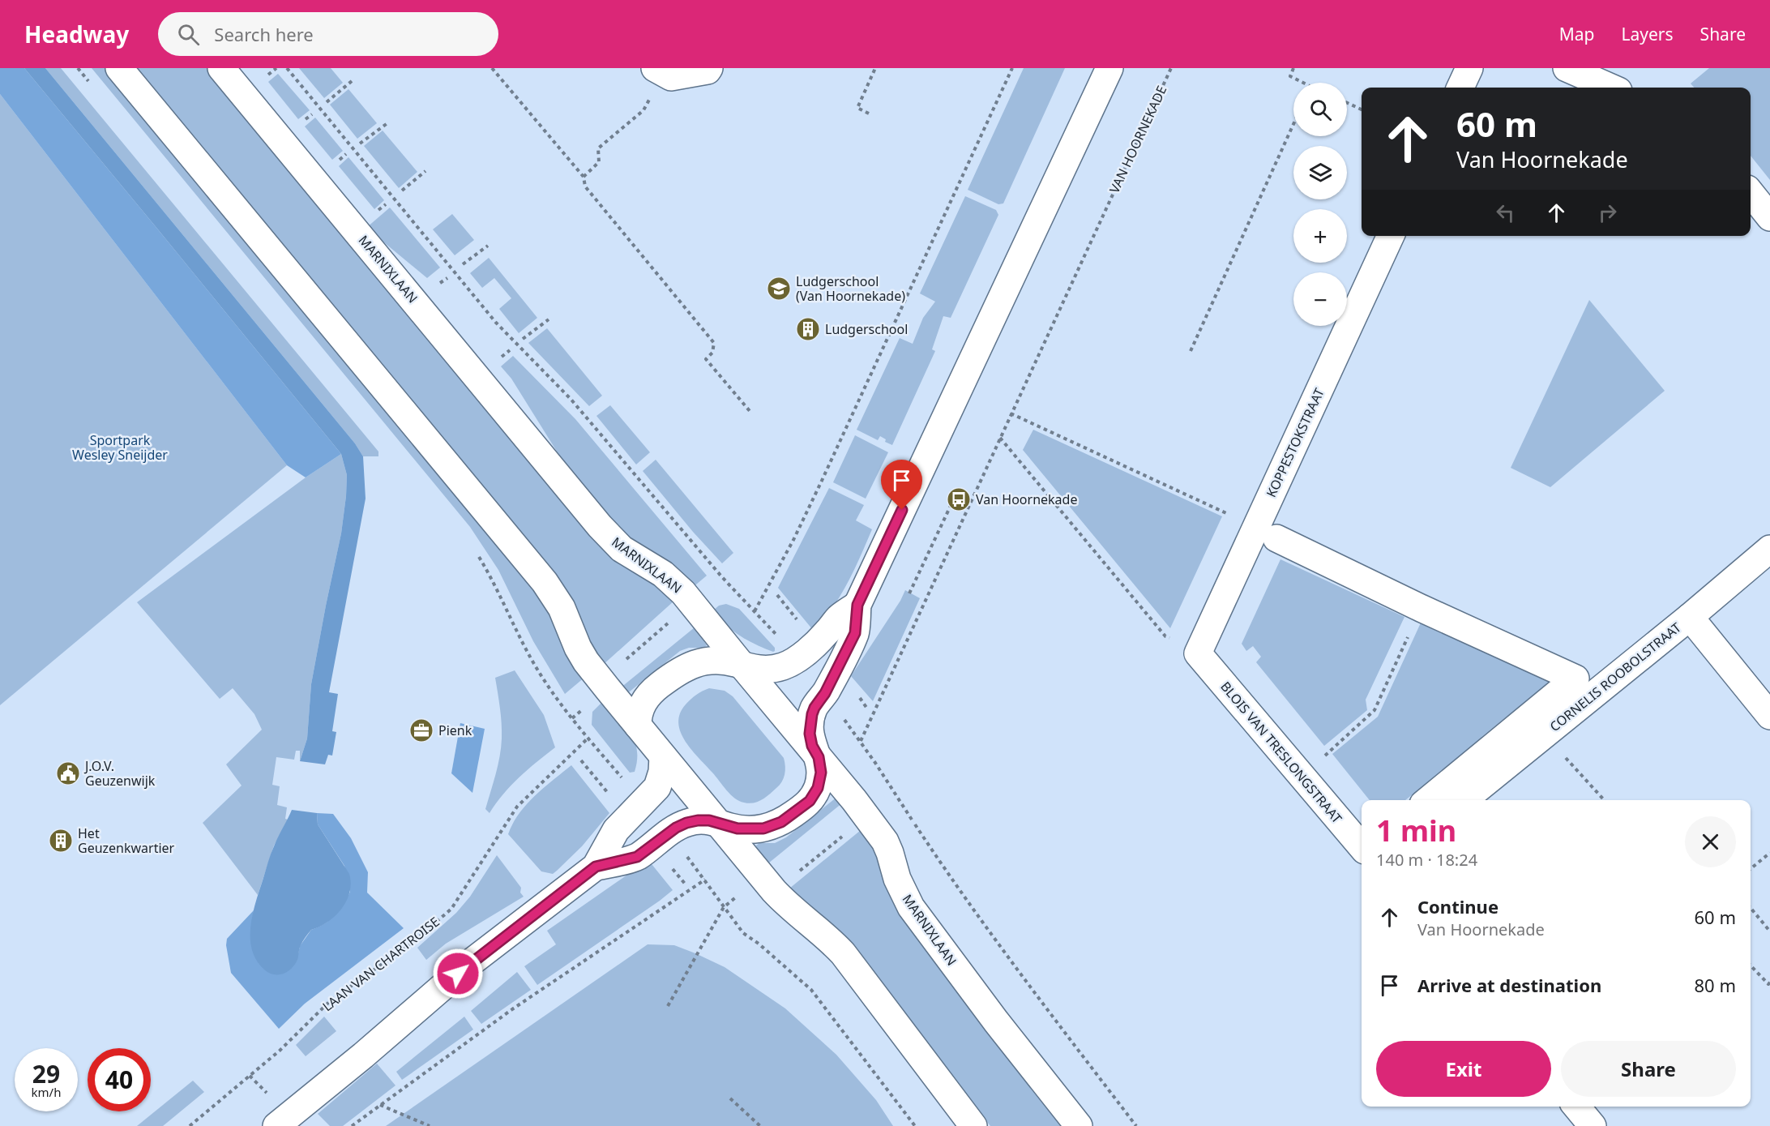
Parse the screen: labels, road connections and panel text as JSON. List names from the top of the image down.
{
  "streets": {
    "street": [
      "MARNIXLAAN",
      "KOPPESTOKSTRAAT",
      "CORNELIS ROOBOLSTRAAT",
      "BLOIS VAN TRESLONGSTRAAT"
    ],
    "path": ["VAN HOORNEKADE", "LAAN VAN CHARTROISE"]
  },
  "crossings": [
    ["KOPPESTOKSTRAAT", "BLOIS VAN TRESLONGSTRAAT"]
  ],
  "parks": ["Sportpark Wesley Sneijder"],
  "places": {
    "school or university": ["Ludgerschool (Van Hoornekade)"],
    "building": ["Ludgerschool", "Het Geuzenkwartier"],
    "bus stop": ["Van Hoornekade"],
    "office": ["Pienk"],
    "public building": ["J.O.V. Geuzenwijk"]
  },
  "page": {
    "header": "Headway",
    "search": "Search here",
    "nav": ["Map", "Layers", "Share"],
    "map_buttons": ["+", "−"],
    "turn": ["60 m", "Van Hoornekade"],
    "heading": ["1 min", "140 m · 18:24"],
    "list": [
      {
        "name": "Continue",
        "note": "Van Hoornekade",
        "value": "60 m"
      },
      {
        "name": "Arrive at destination",
        "value": "80 m"
      }
    ],
    "buttons": ["Exit", "Share"],
    "speed": "29 km/h",
    "limit": "40"
  }
}
